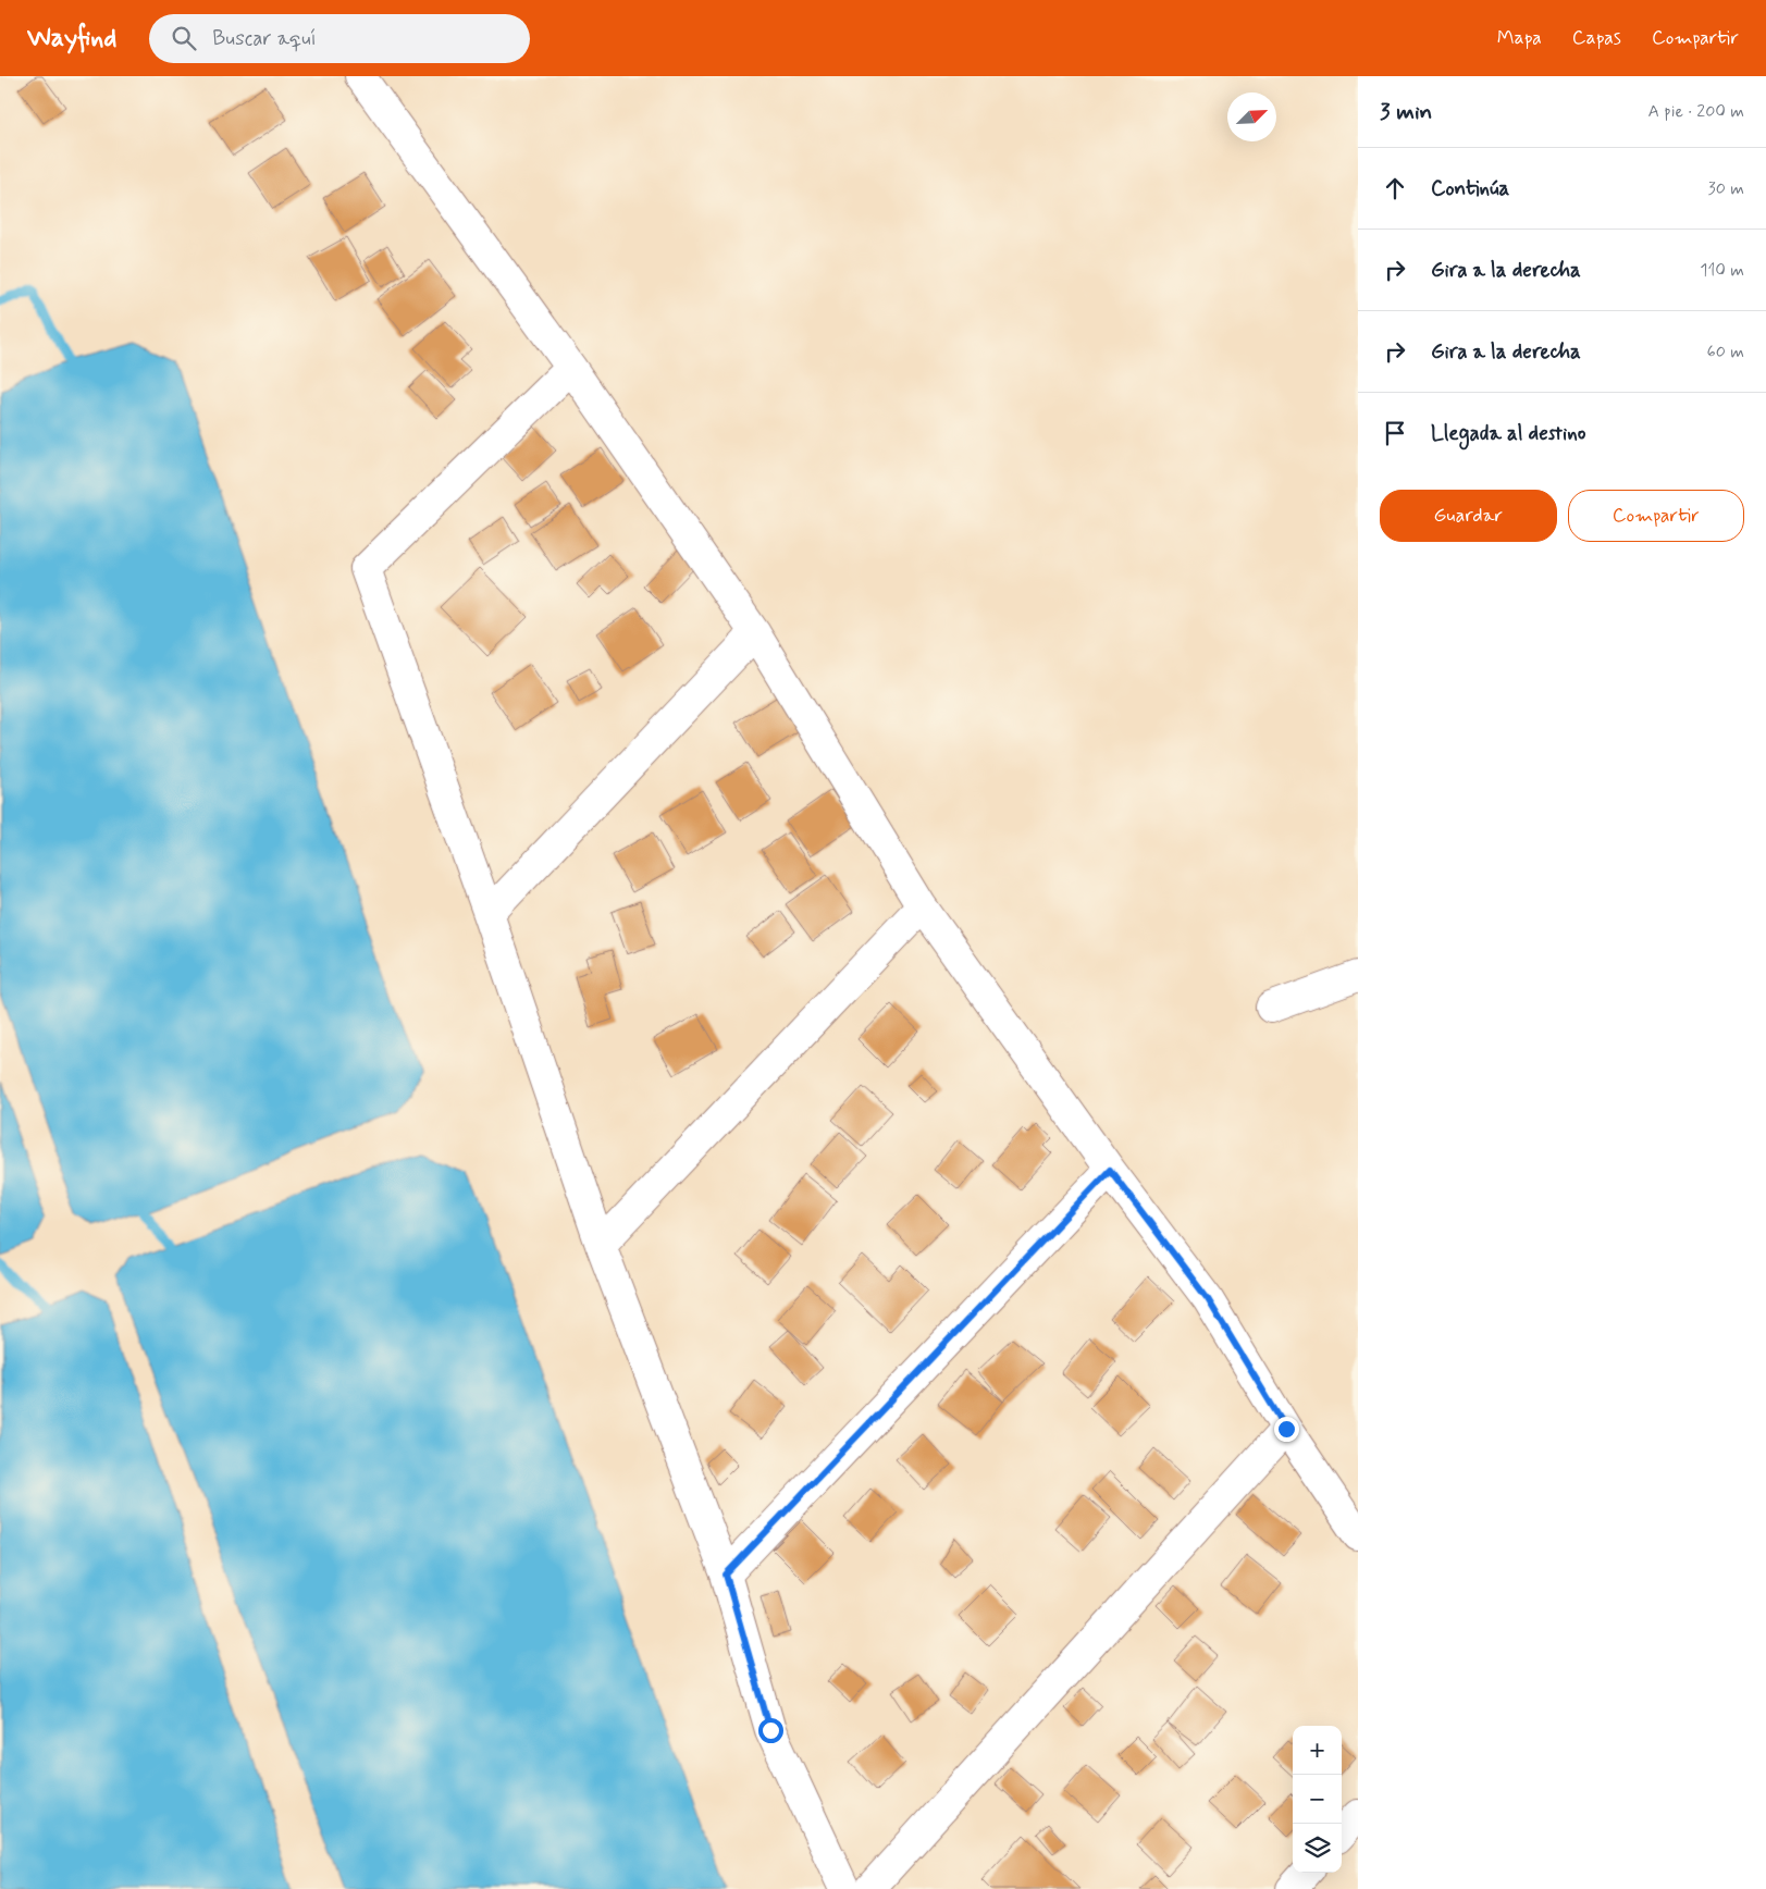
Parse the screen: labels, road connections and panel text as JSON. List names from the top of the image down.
{
  "north": "top right",
  "page": {
    "header": "Wayfind",
    "search": "Buscar aquí",
    "nav": ["Mapa", "Capas", "Compartir"],
    "heading": ["3 min", "A pie · 200 m"],
    "list": [
      ["Continúa", "30 m"],
      ["Gira a la derecha", "110 m"],
      ["Gira a la derecha", "60 m"],
      "Llegada al destino"
    ],
    "buttons": ["Guardar", "Compartir"],
    "map_buttons": ["+", "−"]
  }
}
